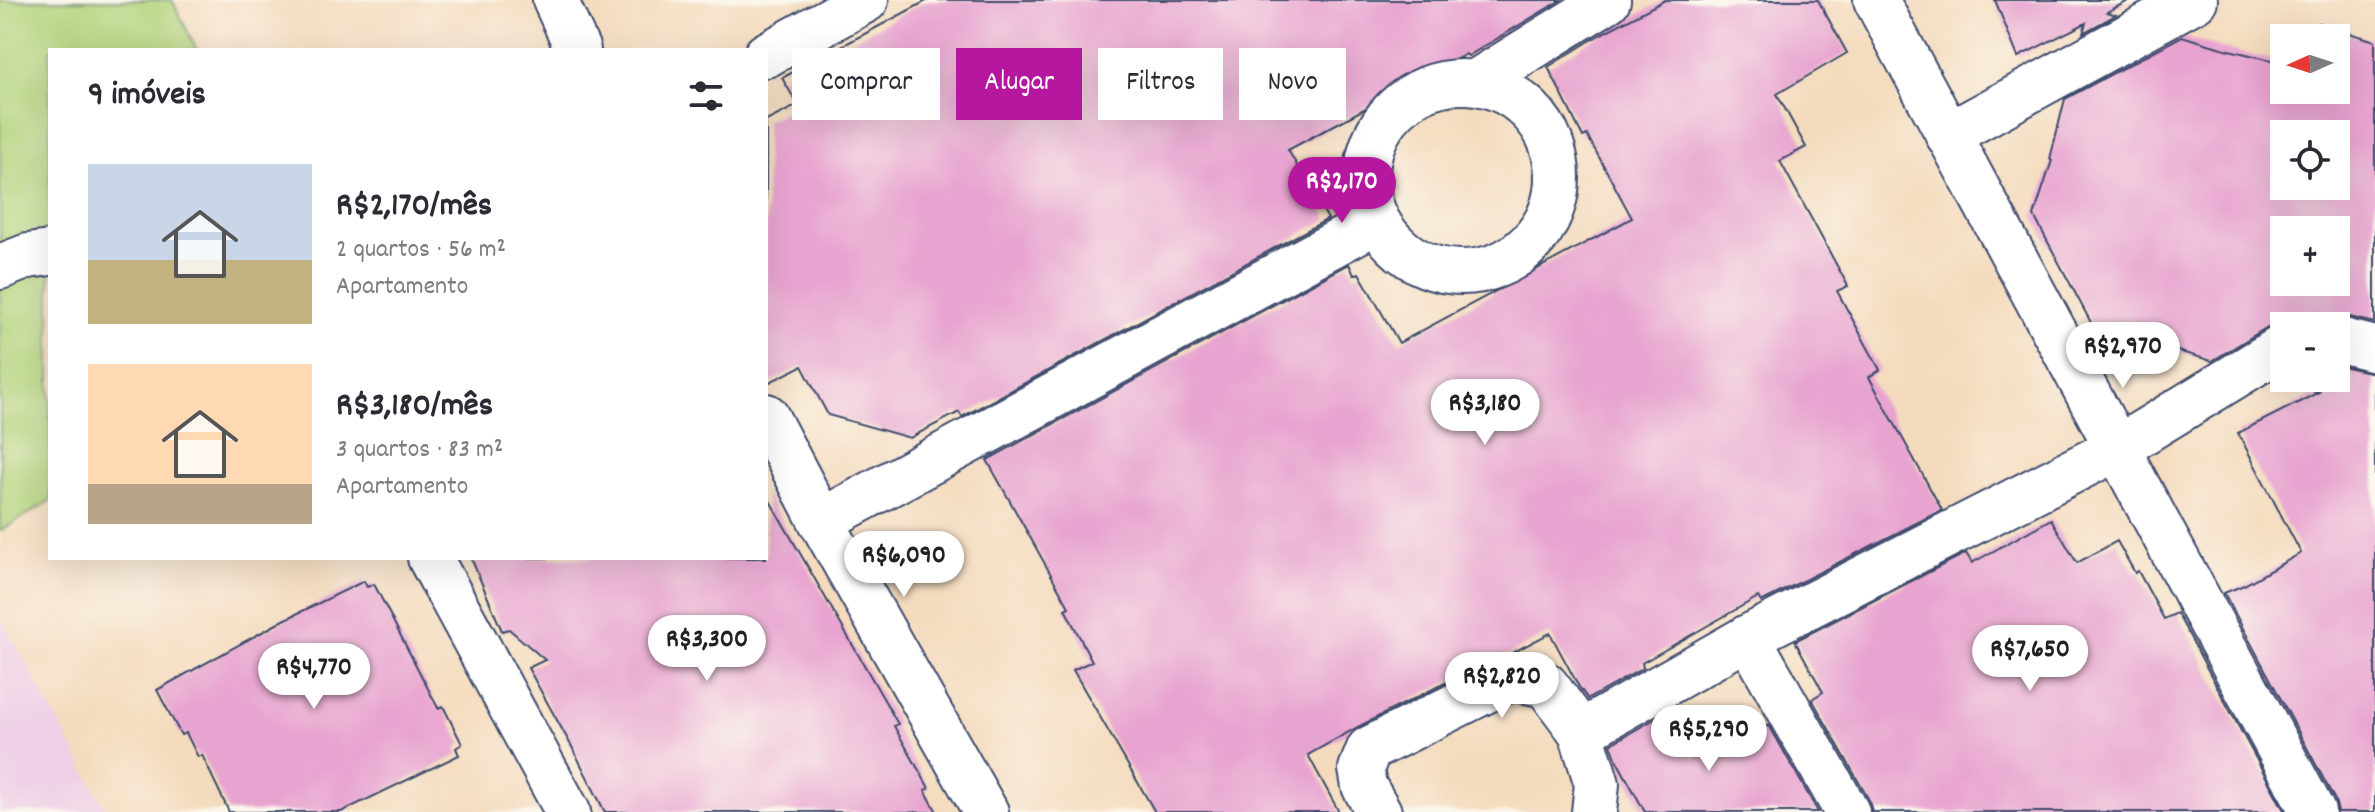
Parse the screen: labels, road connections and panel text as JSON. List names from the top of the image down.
{
  "north": "left",
  "page": {
    "map_buttons": ["+", "−"],
    "chip": [
      "Comprar",
      "Alugar",
      "Filtros",
      "Novo"
    ],
    "heading": "9 imóveis",
    "list": [
      {
        "name": "R$2,170/mês",
        "note": "2 quartos · 56 m² · Apartamento"
      },
      {
        "name": "R$3,180/mês",
        "note": "3 quartos · 83 m² · Apartamento"
      }
    ],
    "price": [
      "R$2,170",
      "R$2,970",
      "R$3,180",
      "R$6,090",
      "R$3,300",
      "R$7,650",
      "R$4,770",
      "R$2,820",
      "R$5,290"
    ]
  }
}
